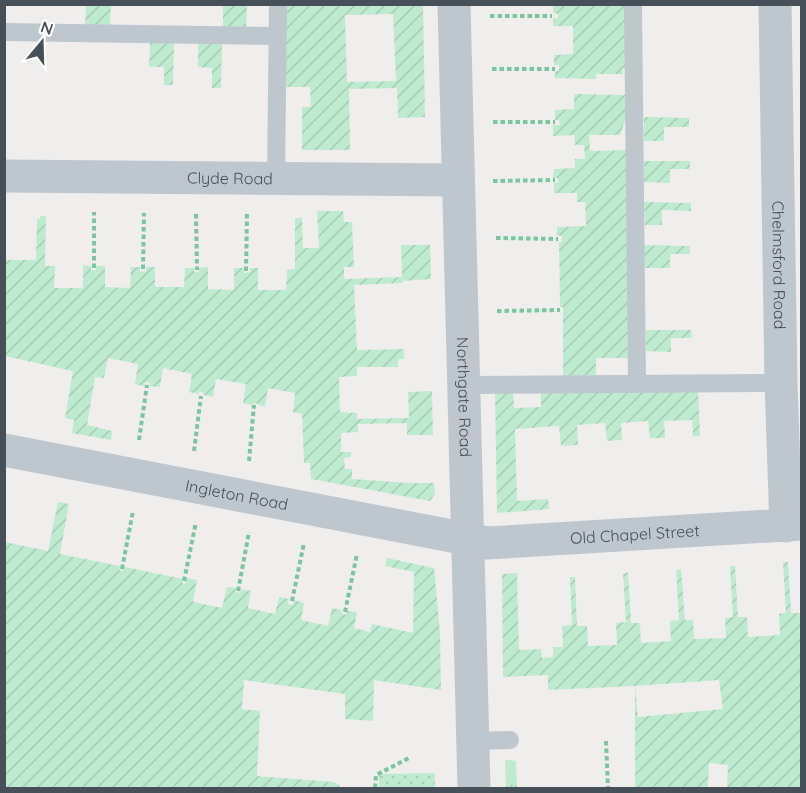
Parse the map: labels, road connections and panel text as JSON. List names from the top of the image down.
{
  "streets": {
    "street": [
      "Clyde Road",
      "Chelmsford Road",
      "Northgate Road",
      "Ingleton Road",
      "Old Chapel Street"
    ]
  },
  "crossings": [
    ["Clyde Road", "Northgate Road"],
    ["Chelmsford Road", "Old Chapel Street"],
    ["Northgate Road", "Ingleton Road"],
    ["Northgate Road", "Old Chapel Street"],
    ["Ingleton Road", "Old Chapel Street"]
  ],
  "north": "top"
}
